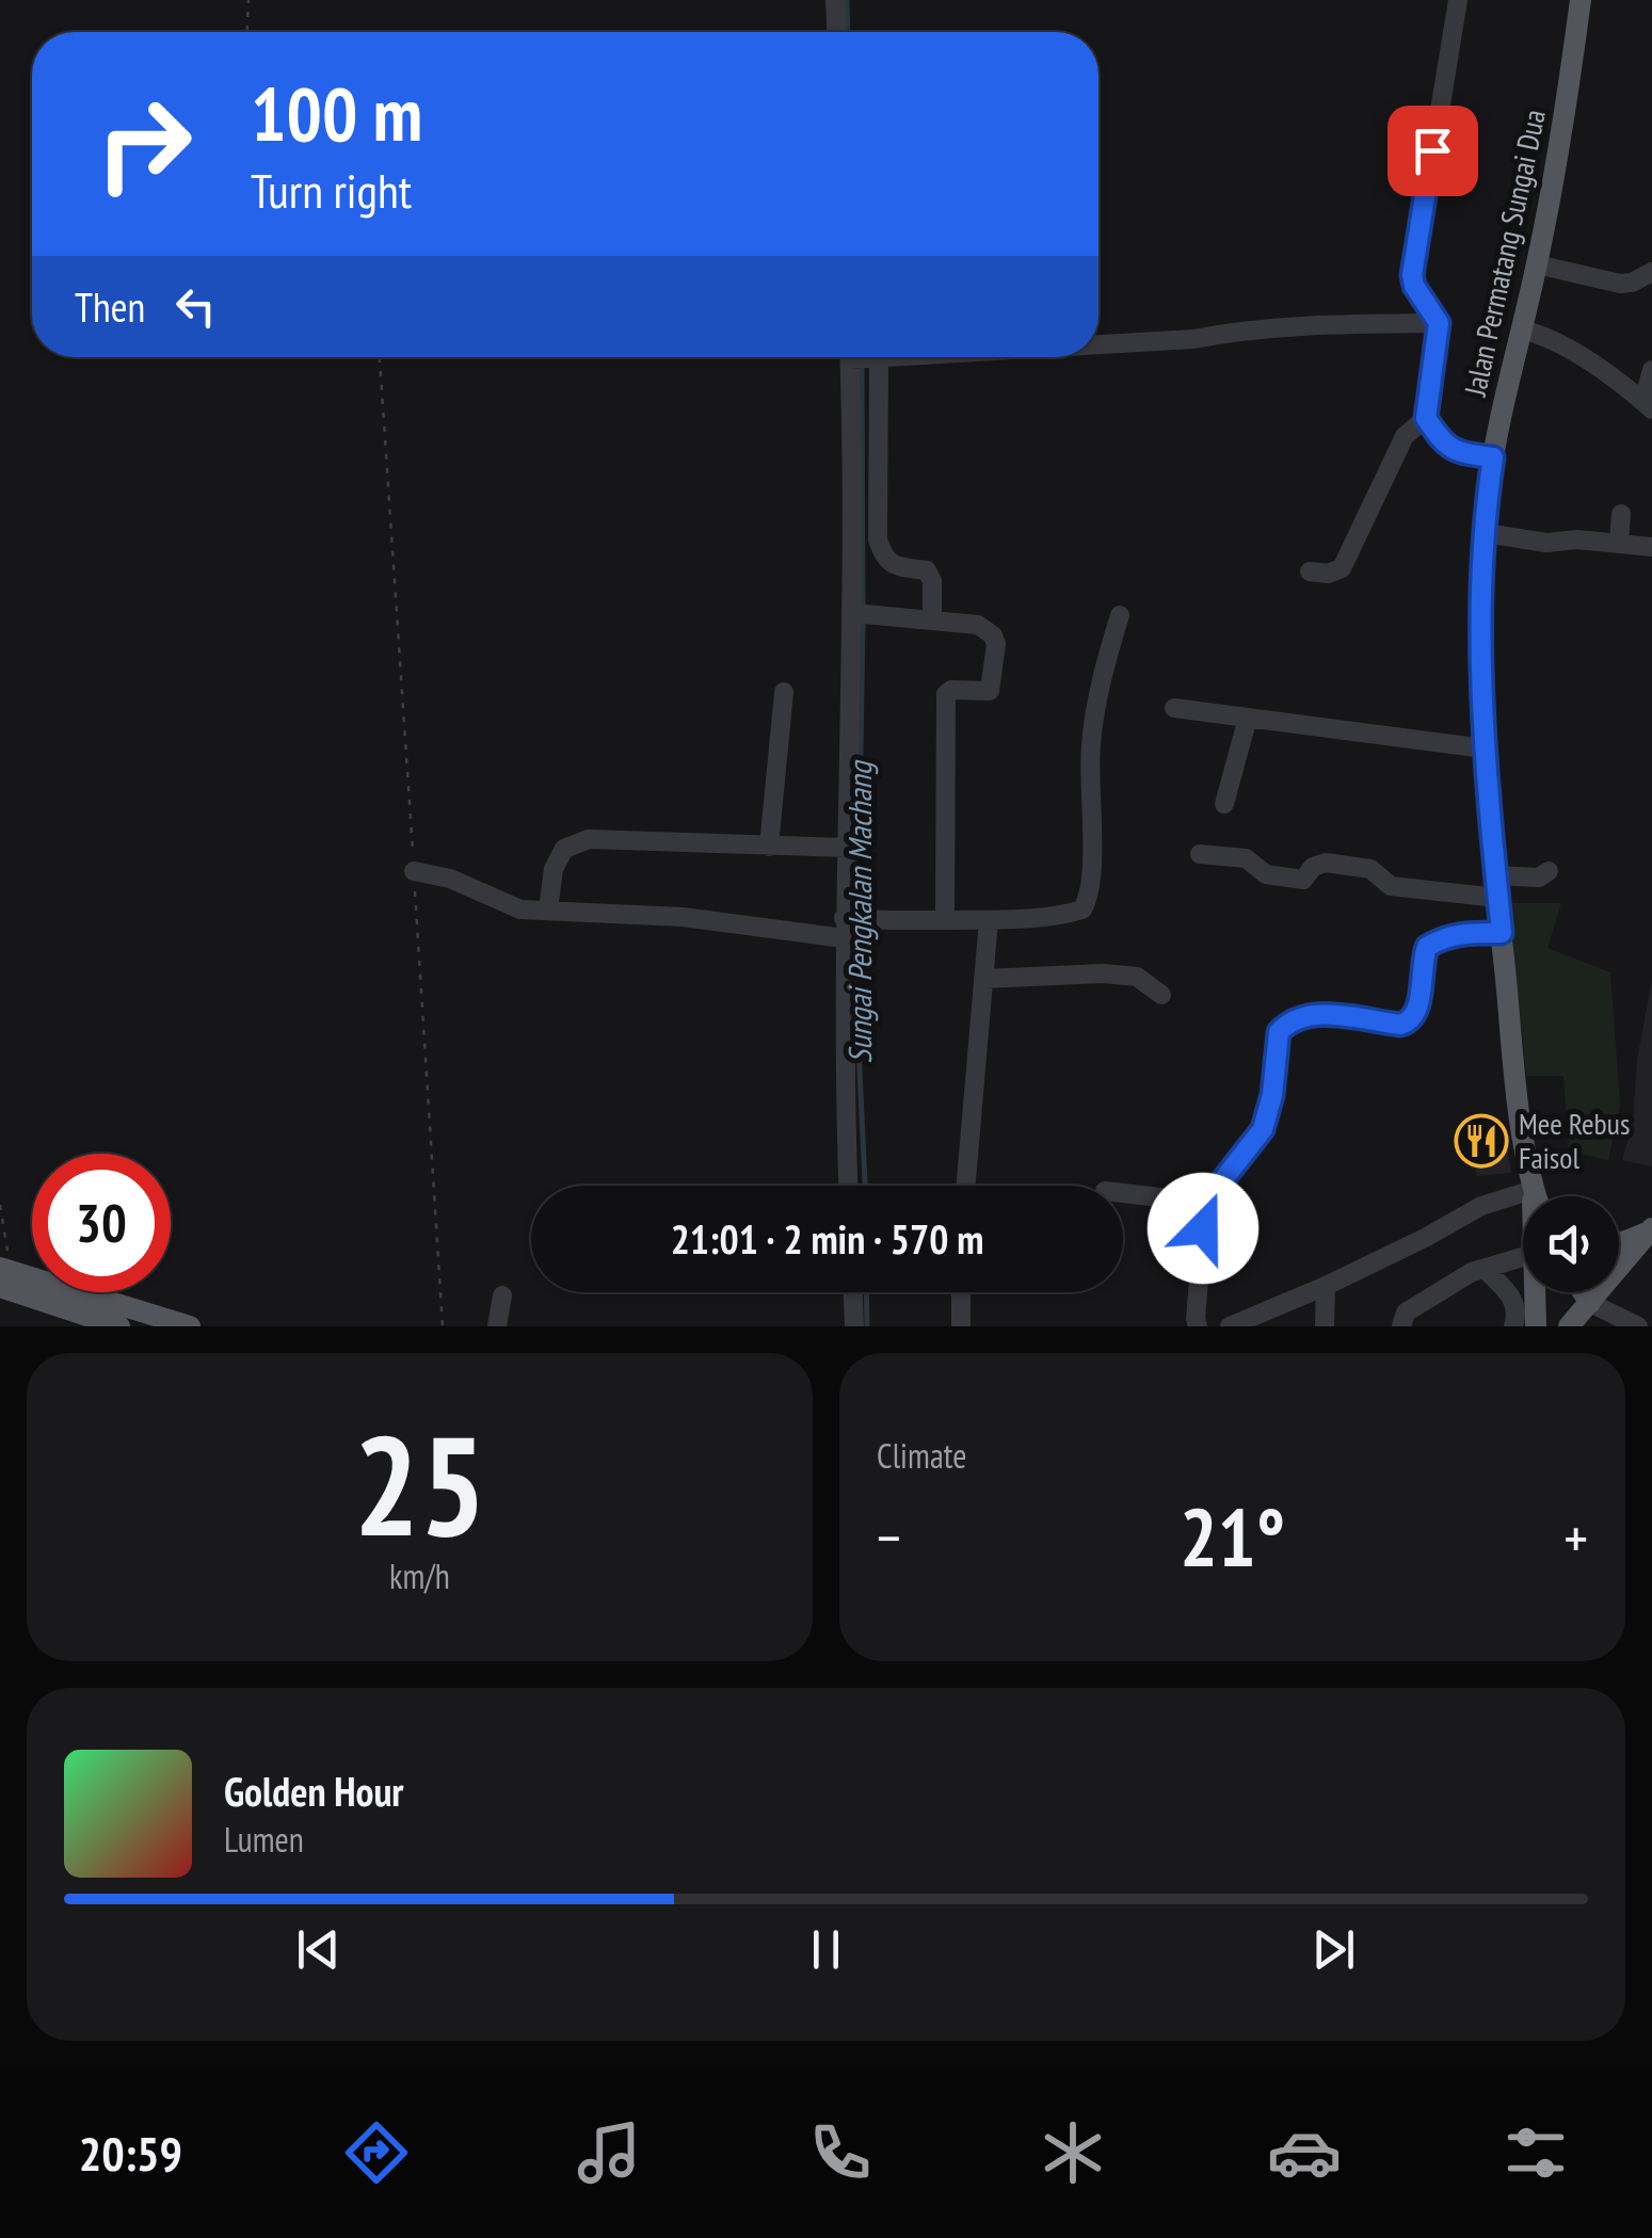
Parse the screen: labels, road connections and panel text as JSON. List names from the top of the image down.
{
  "streets": {
    "main road": ["Jalan Permatang Sungai Dua"]
  },
  "water": ["Sungai Pengkalan Machang"],
  "places": {
    "restaurant": ["Mee Rebus Faisol"]
  },
  "page": {
    "turn": ["100 m", "Turn right"],
    "then": "Then",
    "limit": "30",
    "trip": "21:01 · 2 min · 570 m",
    "tile": [
      ["25", "km/h"],
      "Climate"
    ],
    "heat": ["−", "21°", "+"],
    "song": ["Golden Hour", "Lumen"],
    "tabs": "20:59"
  }
}
